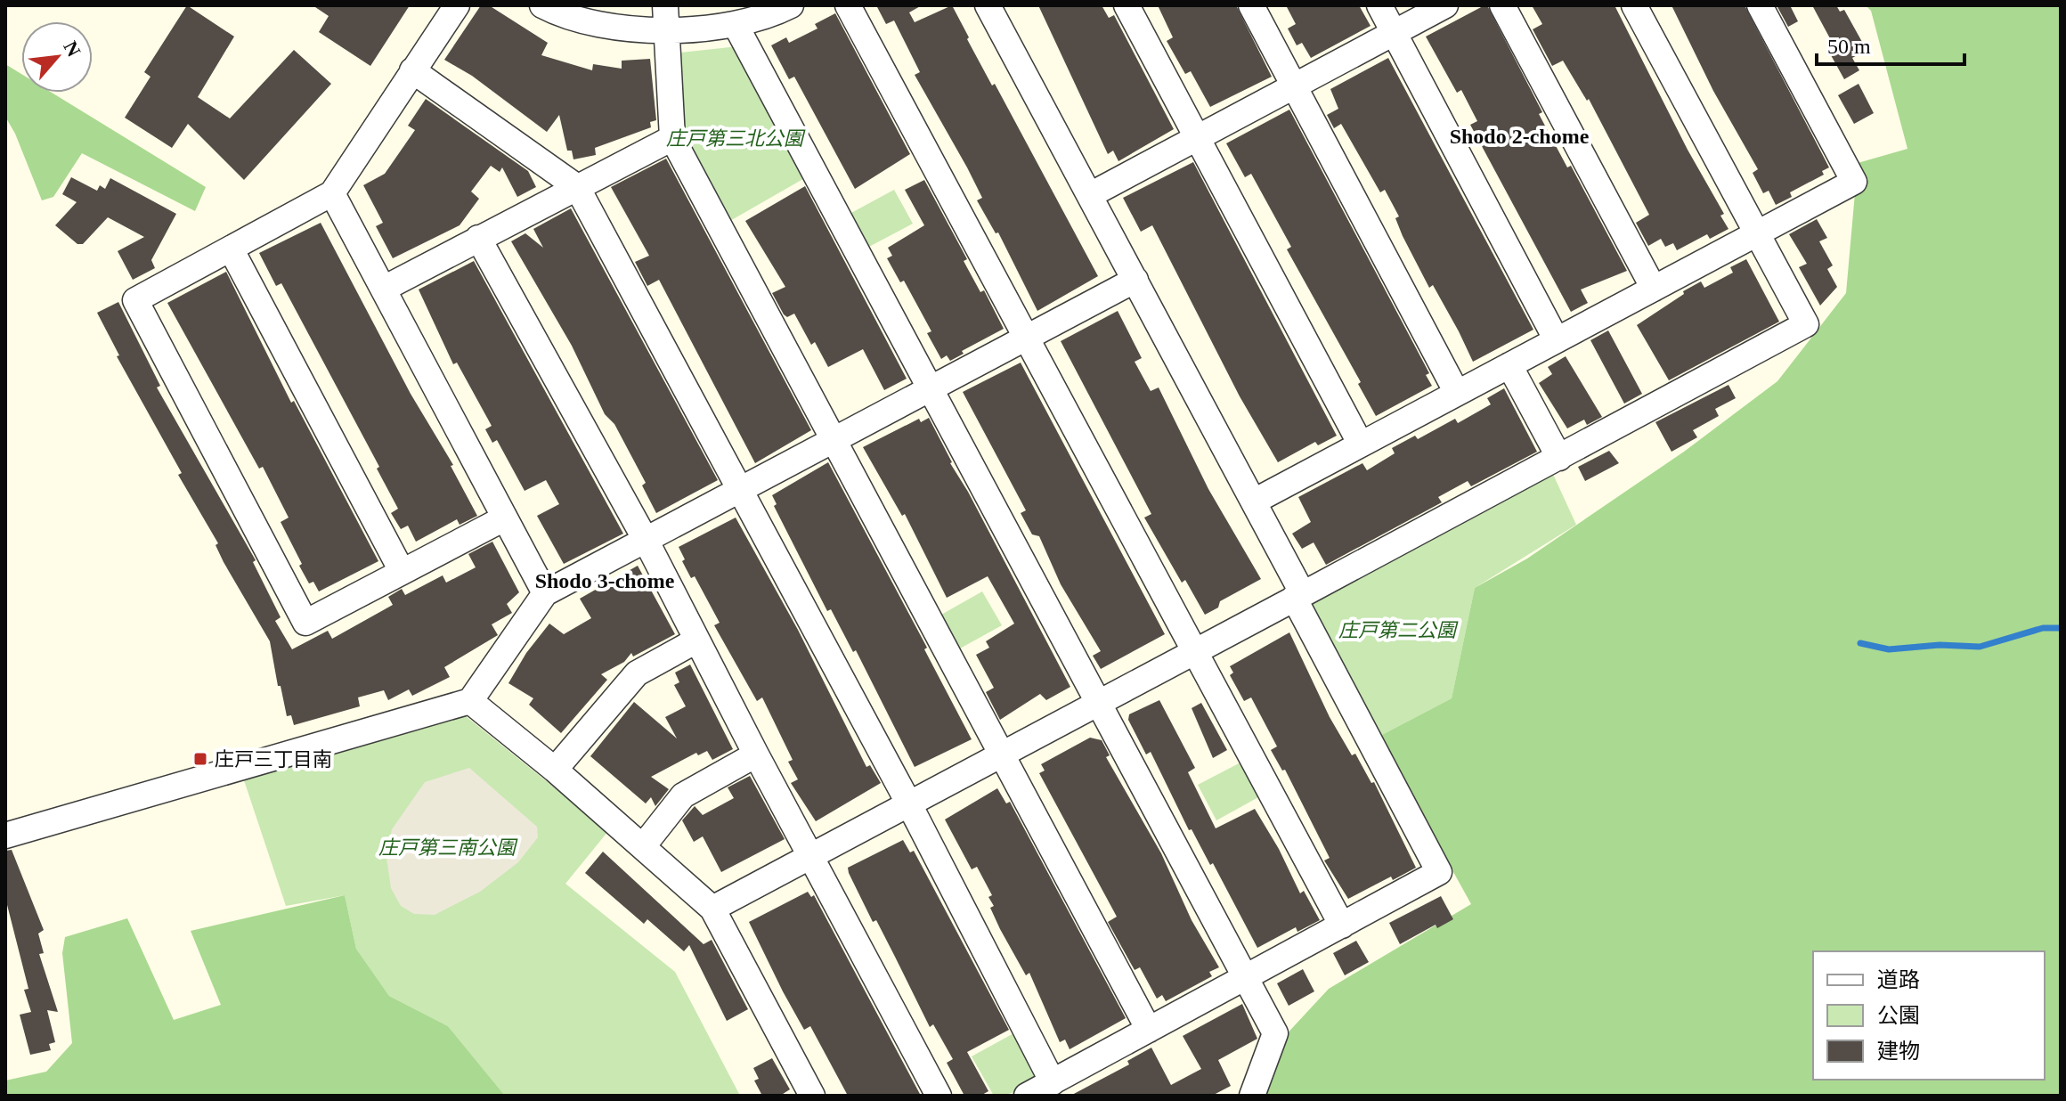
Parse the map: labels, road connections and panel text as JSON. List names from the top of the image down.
{
  "districts": ["Shodo 2-chome", "Shodo 3-chome"],
  "parks": ["庄戸第三北公園", "庄戸第二公園", "庄戸第三南公園"],
  "places": {
    "transit": ["庄戸三丁目南"]
  },
  "legend": ["道路", "公園", "建物"],
  "scale_bar": "50 m",
  "north": "top right"
}
